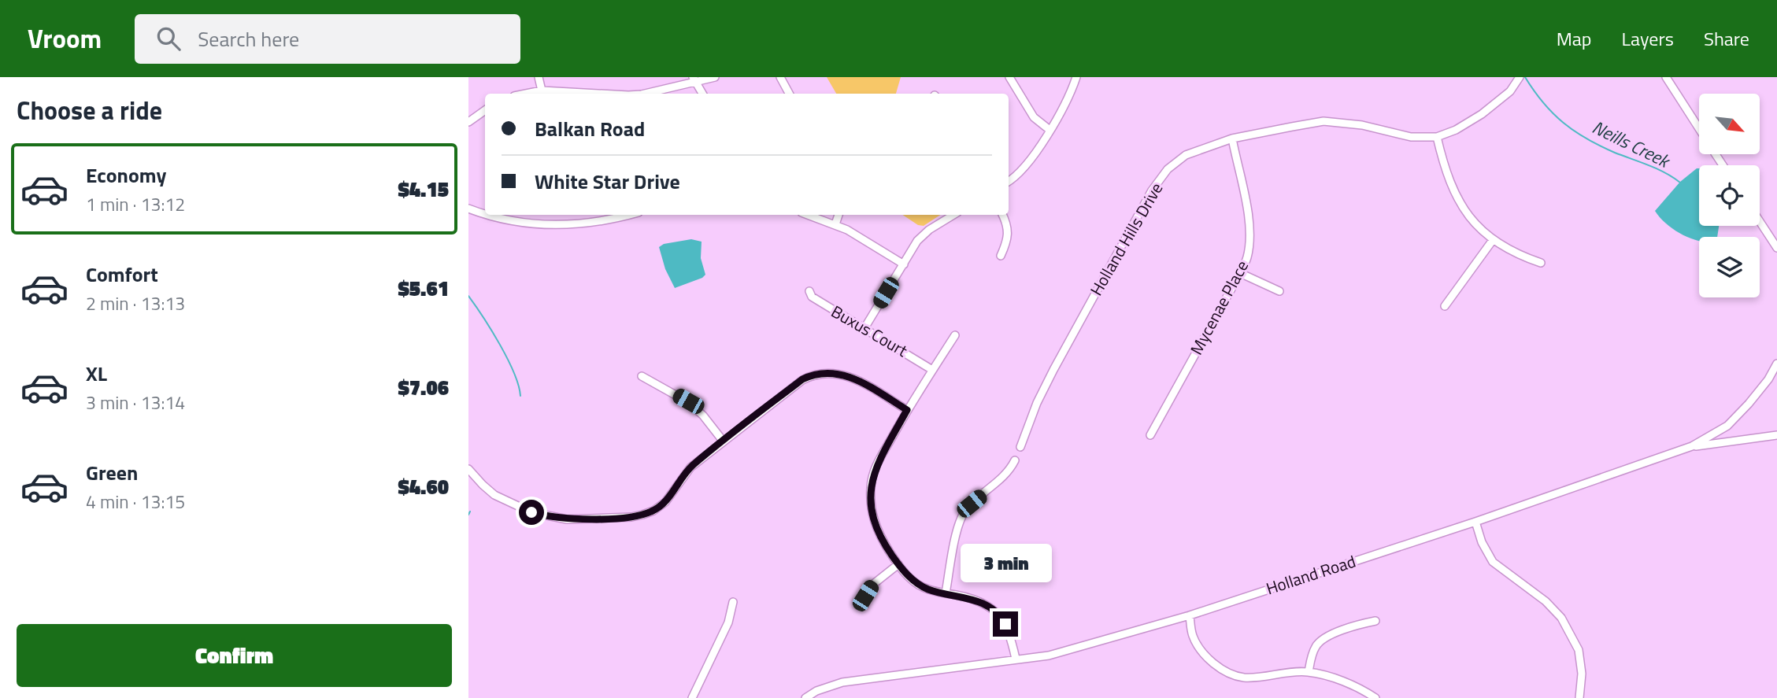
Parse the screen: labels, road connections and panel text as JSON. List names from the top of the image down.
{
  "streets": {
    "street": [
      "Holland Hills Drive",
      "Mycenae Place",
      "Buxus Court",
      "Holland Road"
    ]
  },
  "crossings": [
    ["Holland Hills Drive", "Mycenae Place"]
  ],
  "water": ["Neills Creek"],
  "north": "bottom right",
  "page": {
    "header": "Vroom",
    "search": "Search here",
    "nav": ["Map", "Layers", "Share"],
    "heading": "Choose a ride",
    "banner": ["Balkan Road", "White Star Drive"],
    "list": [
      {
        "name": "Economy",
        "note": "1 min · 13:12",
        "value": "$4.15"
      },
      {
        "name": "Comfort",
        "note": "2 min · 13:13",
        "value": "$5.61"
      },
      {
        "name": "XL",
        "note": "3 min · 13:14",
        "value": "$7.06"
      },
      {
        "name": "Green",
        "note": "4 min · 13:15",
        "value": "$4.60"
      }
    ],
    "bubble": "3 min",
    "buttons": "Confirm"
  }
}
